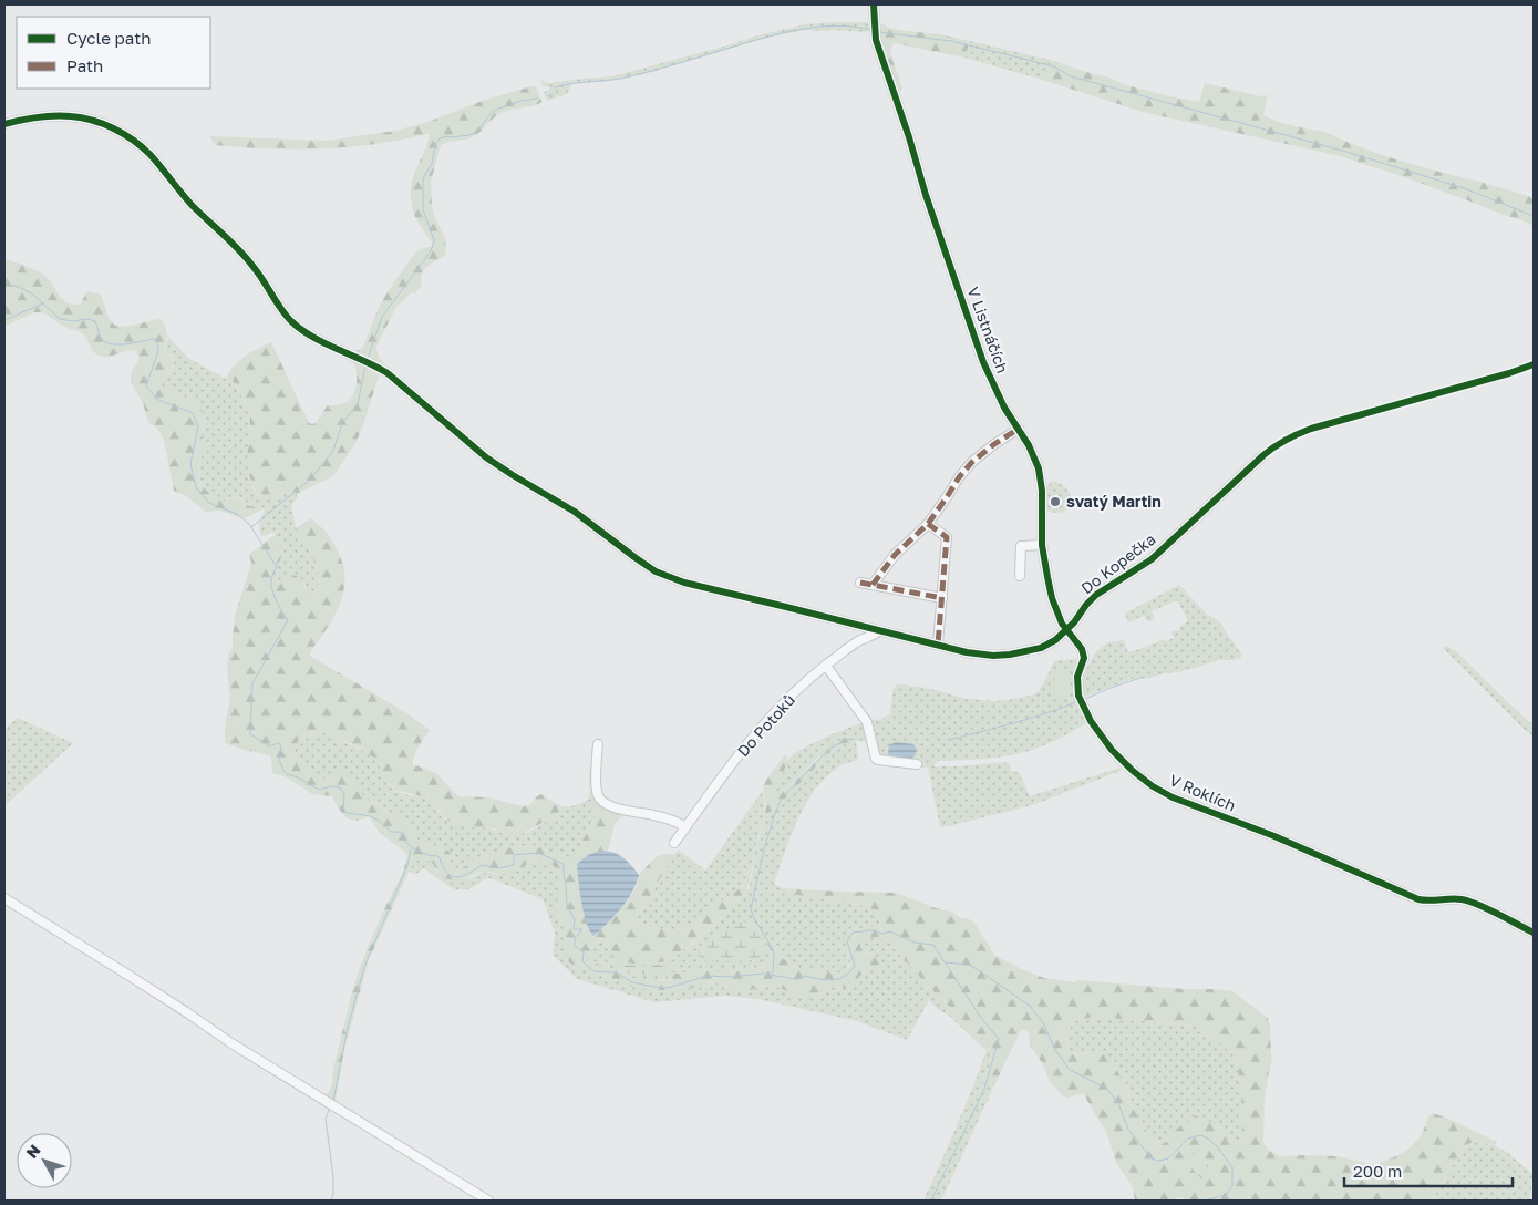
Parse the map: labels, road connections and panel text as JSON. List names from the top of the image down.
{
  "streets": {
    "street": [
      "V Listnáčích",
      "Do Kopečka",
      "Do Potoků",
      "V Roklích"
    ]
  },
  "crossings": [
    ["V Listnáčích", "Do Kopečka"],
    ["V Listnáčích", "V Roklích"],
    ["Do Kopečka", "Do Potoků"],
    ["Do Kopečka", "V Roklích"]
  ],
  "places": ["svatý Martin"],
  "legend": ["Cycle path", "Path"],
  "scale_bar": "200 m",
  "north": "top left"
}
